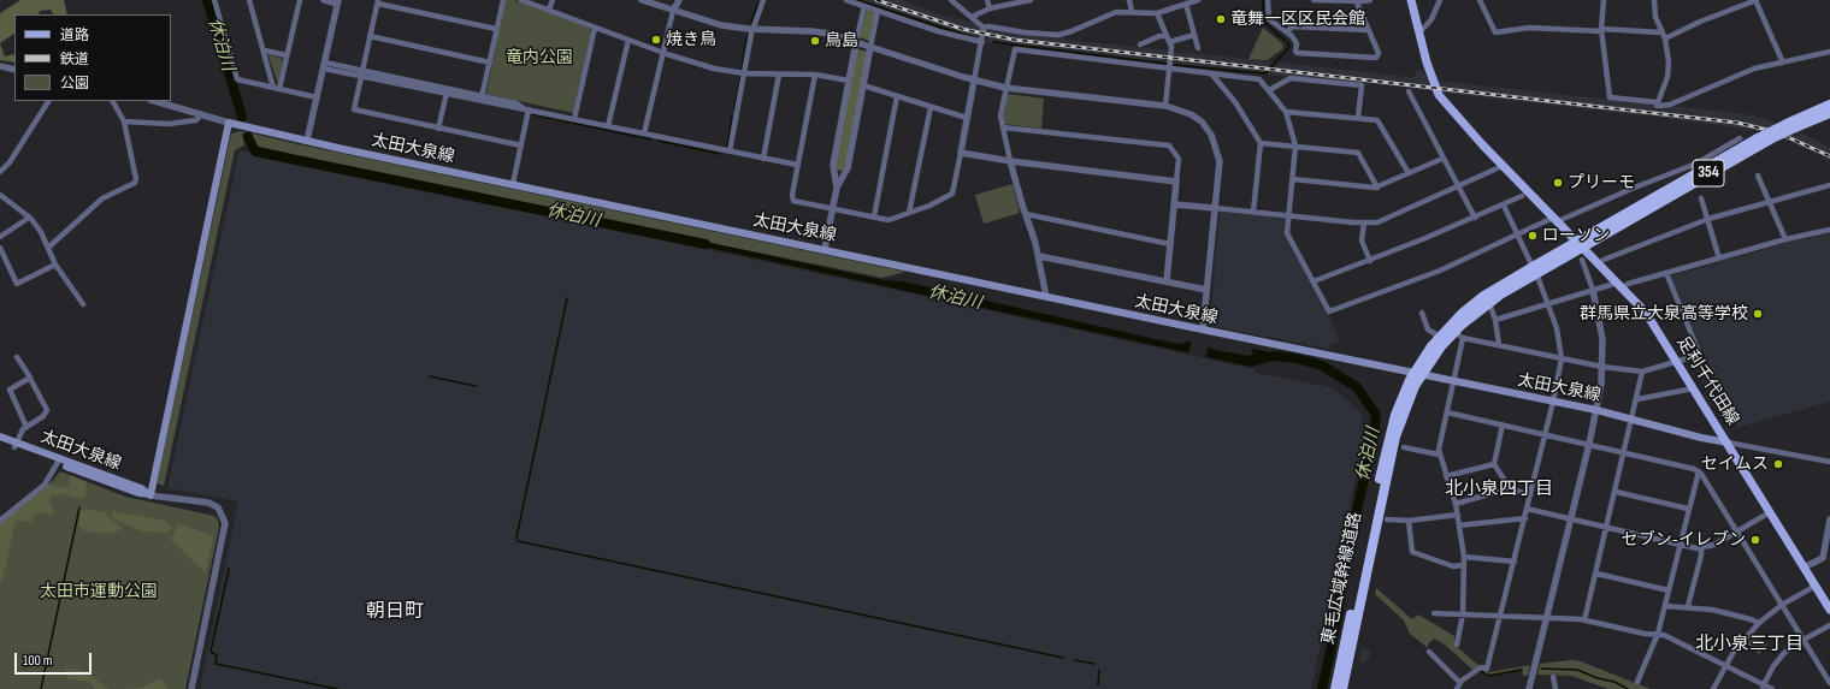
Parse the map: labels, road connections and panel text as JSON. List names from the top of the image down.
{
  "streets": {
    "highway": ["354", "東毛広域幹線道路"],
    "main road": ["太田大泉線", "足利千代田線"]
  },
  "crossings": [
    ["太田大泉線", "足利千代田線"],
    ["太田大泉線", "東毛広域幹線道路"],
    ["足利千代田線", "東毛広域幹線道路"]
  ],
  "districts": ["北小泉四丁目", "朝日町", "北小泉三丁目"],
  "water": ["休泊川"],
  "parks": ["竜内公園", "太田市運動公園"],
  "places": [
    "竜舞一区区民会館",
    "焼き鳥",
    "鳥島",
    "プリーモ",
    "ローソン",
    "群馬県立大泉高等学校",
    "セイムス",
    "セブン-イレブン"
  ],
  "legend": ["道路", "鉄道", "公園"],
  "scale_bar": "100 m"
}
